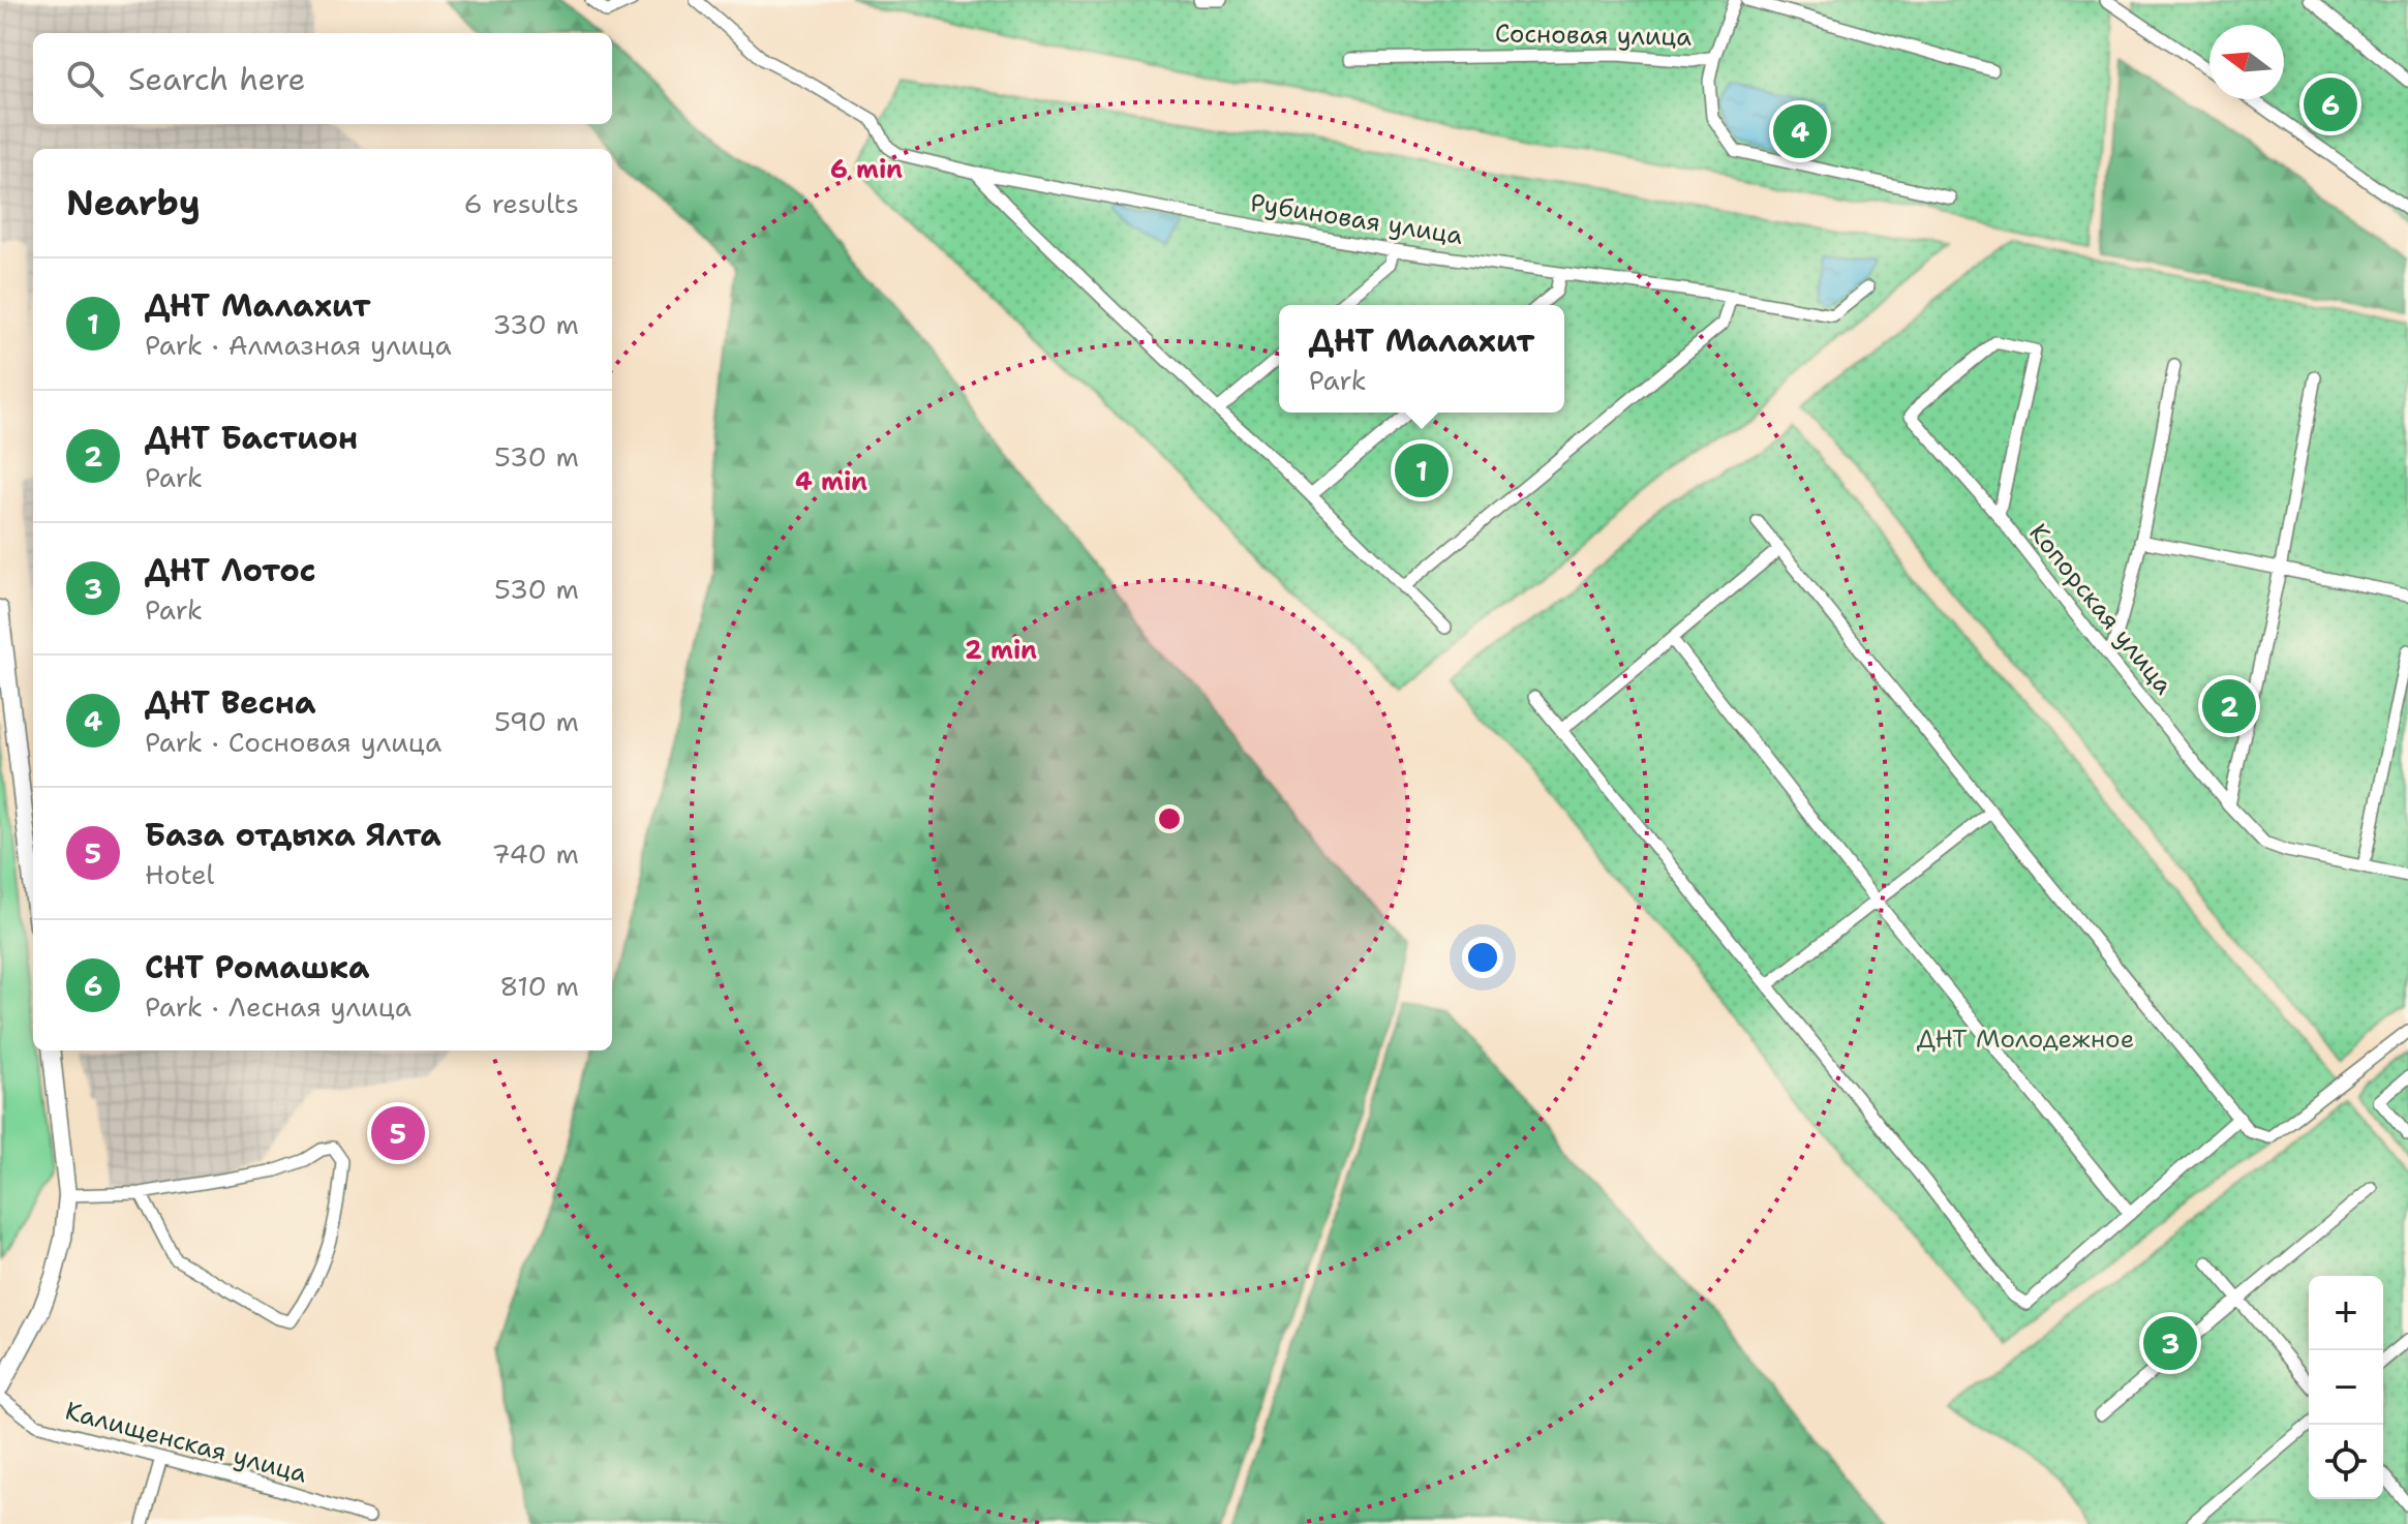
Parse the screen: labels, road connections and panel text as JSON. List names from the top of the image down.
{
  "streets": {
    "street": [
      "Сосновая улица",
      "Рубиновая улица",
      "Копорская улица",
      "Калищенская улица"
    ]
  },
  "parks": ["ДНТ Молодежное"],
  "north": "left",
  "page": {
    "search": "Search here",
    "pins": [
      "6",
      "4",
      "1",
      "2",
      "5",
      "3"
    ],
    "heading": ["Nearby", "6 results"],
    "list": [
      {
        "mark": "1",
        "name": "ДНТ Малахит",
        "note": "Park · Алмазная улица",
        "value": "330 m"
      },
      {
        "mark": "2",
        "name": "ДНТ Бастион",
        "note": "Park",
        "value": "530 m"
      },
      {
        "mark": "3",
        "name": "ДНТ Лотос",
        "note": "Park",
        "value": "530 m"
      },
      {
        "mark": "4",
        "name": "ДНТ Весна",
        "note": "Park · Сосновая улица",
        "value": "590 m"
      },
      {
        "mark": "5",
        "name": "База отдыха Ялта",
        "note": "Hotel",
        "value": "740 m"
      },
      {
        "mark": "6",
        "name": "СНТ Ромашка",
        "note": "Park · Лесная улица",
        "value": "810 m"
      }
    ],
    "popup": ["ДНТ Малахит", "Park"],
    "map_buttons": ["+", "−"]
  },
  "rings": ["6 min", "4 min", "2 min"]
}
